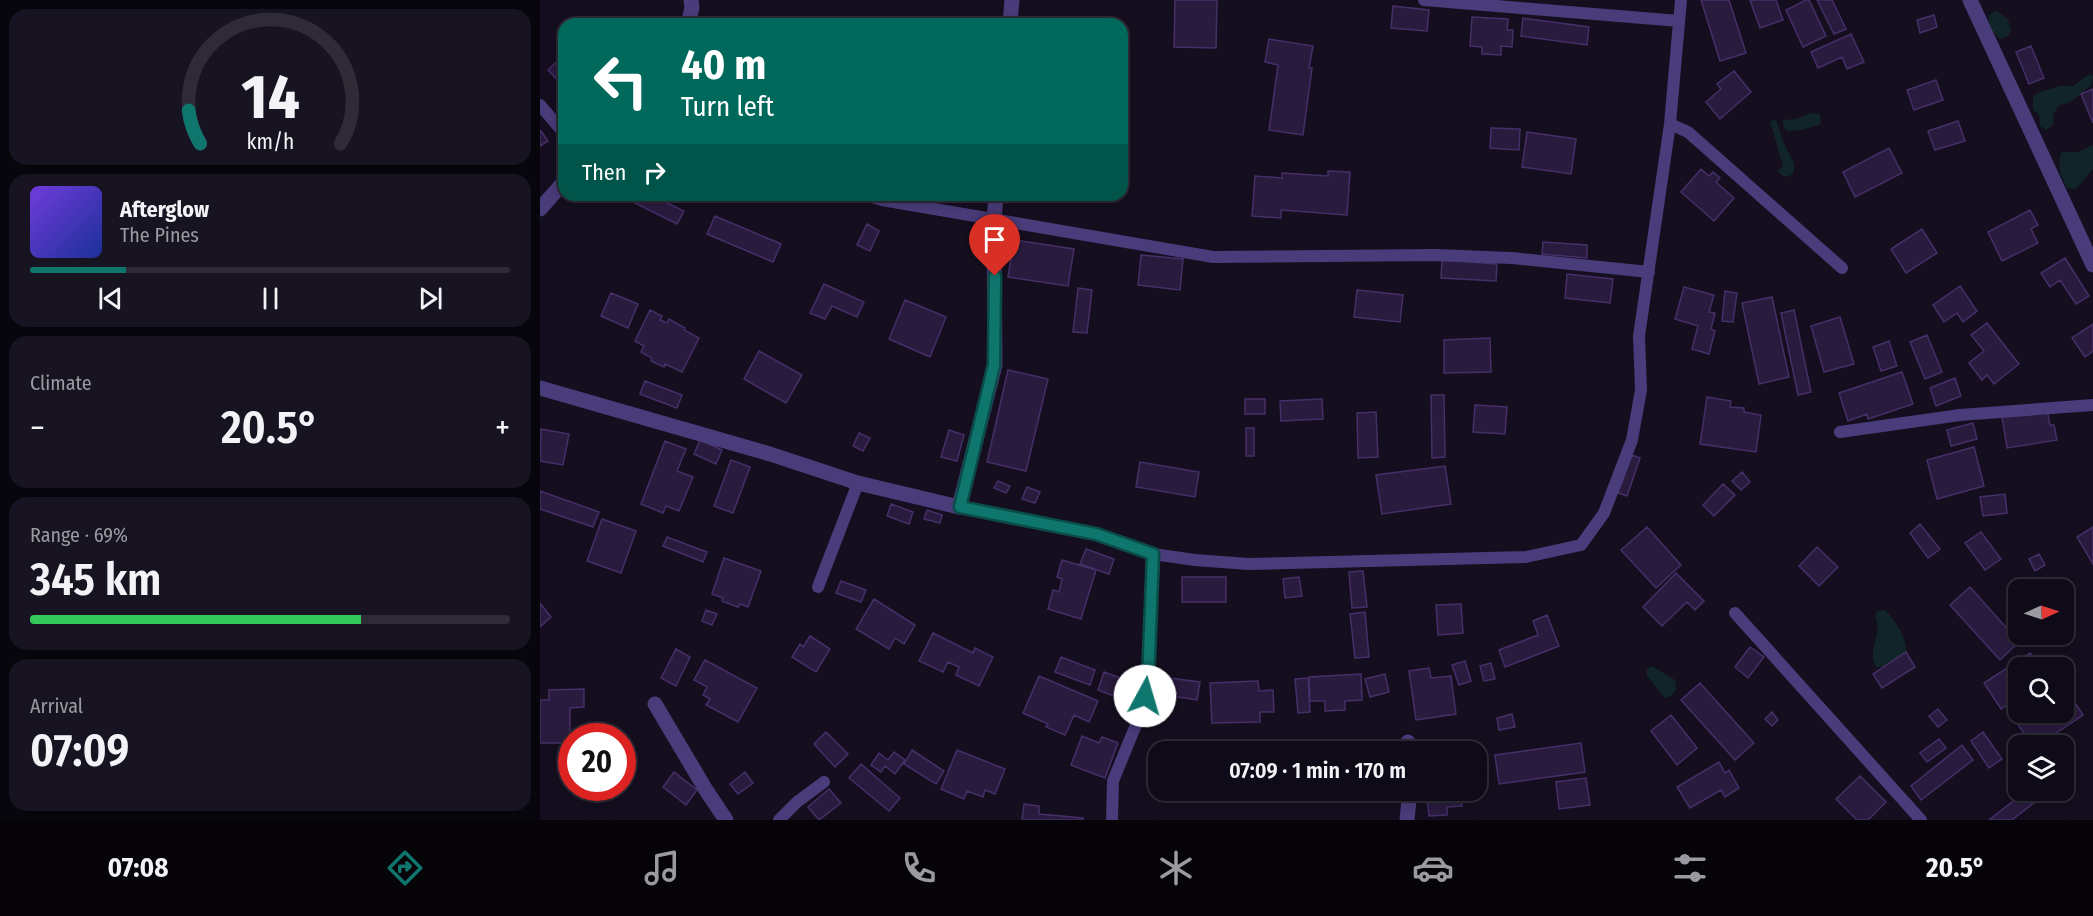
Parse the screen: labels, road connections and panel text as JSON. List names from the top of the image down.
{
  "north": "right",
  "page": {
    "turn": ["40 m", "Turn left"],
    "then": "Then",
    "song": ["Afterglow", "The Pines"],
    "tile": [
      "Climate",
      ["Range · 69%", "345 km"],
      ["Arrival", "07:09"]
    ],
    "heat": ["−", "20.5°", "+"],
    "limit": "20",
    "trip": "07:09 · 1 min · 170 m",
    "tabs": ["07:08", "20.5°"],
    "gauge": ["14", "km/h"]
  }
}
